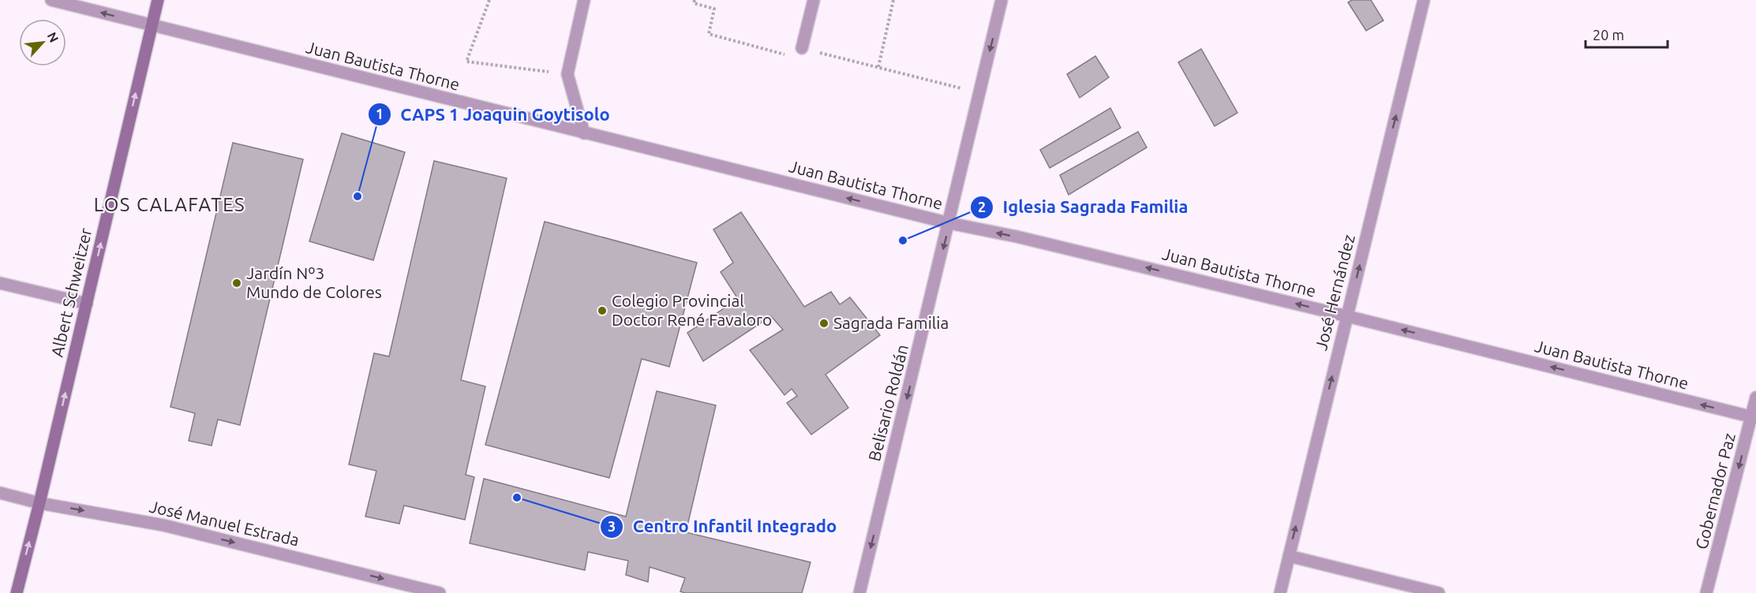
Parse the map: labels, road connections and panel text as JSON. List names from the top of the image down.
{
  "streets": {
    "main road": ["Albert Schweitzer"],
    "street": [
      "Juan Bautista Thorne",
      "José Hernández",
      "Belisario Roldán",
      "Gobernador Paz",
      "José Manuel Estrada"
    ]
  },
  "crossings": [
    ["Juan Bautista Thorne", "Albert Schweitzer"],
    ["Juan Bautista Thorne", "José Hernández"],
    ["Juan Bautista Thorne", "Belisario Roldán"],
    ["Juan Bautista Thorne", "Gobernador Paz"],
    ["Albert Schweitzer", "José Manuel Estrada"]
  ],
  "one_way": [
    "Juan Bautista Thorne",
    "Albert Schweitzer",
    "José Hernández",
    "Belisario Roldán",
    "Gobernador Paz",
    "José Manuel Estrada"
  ],
  "districts": ["LOS CALAFATES"],
  "places": [
    "CAPS 1 Joaquin Goytisolo",
    "Iglesia Sagrada Familia",
    "Jardín Nº3 Mundo de Colores",
    "Colegio Provincial Doctor René Favaloro",
    "Sagrada Familia",
    "Centro Infantil Integrado"
  ],
  "scale_bar": "20 m",
  "north": "top right"
}
